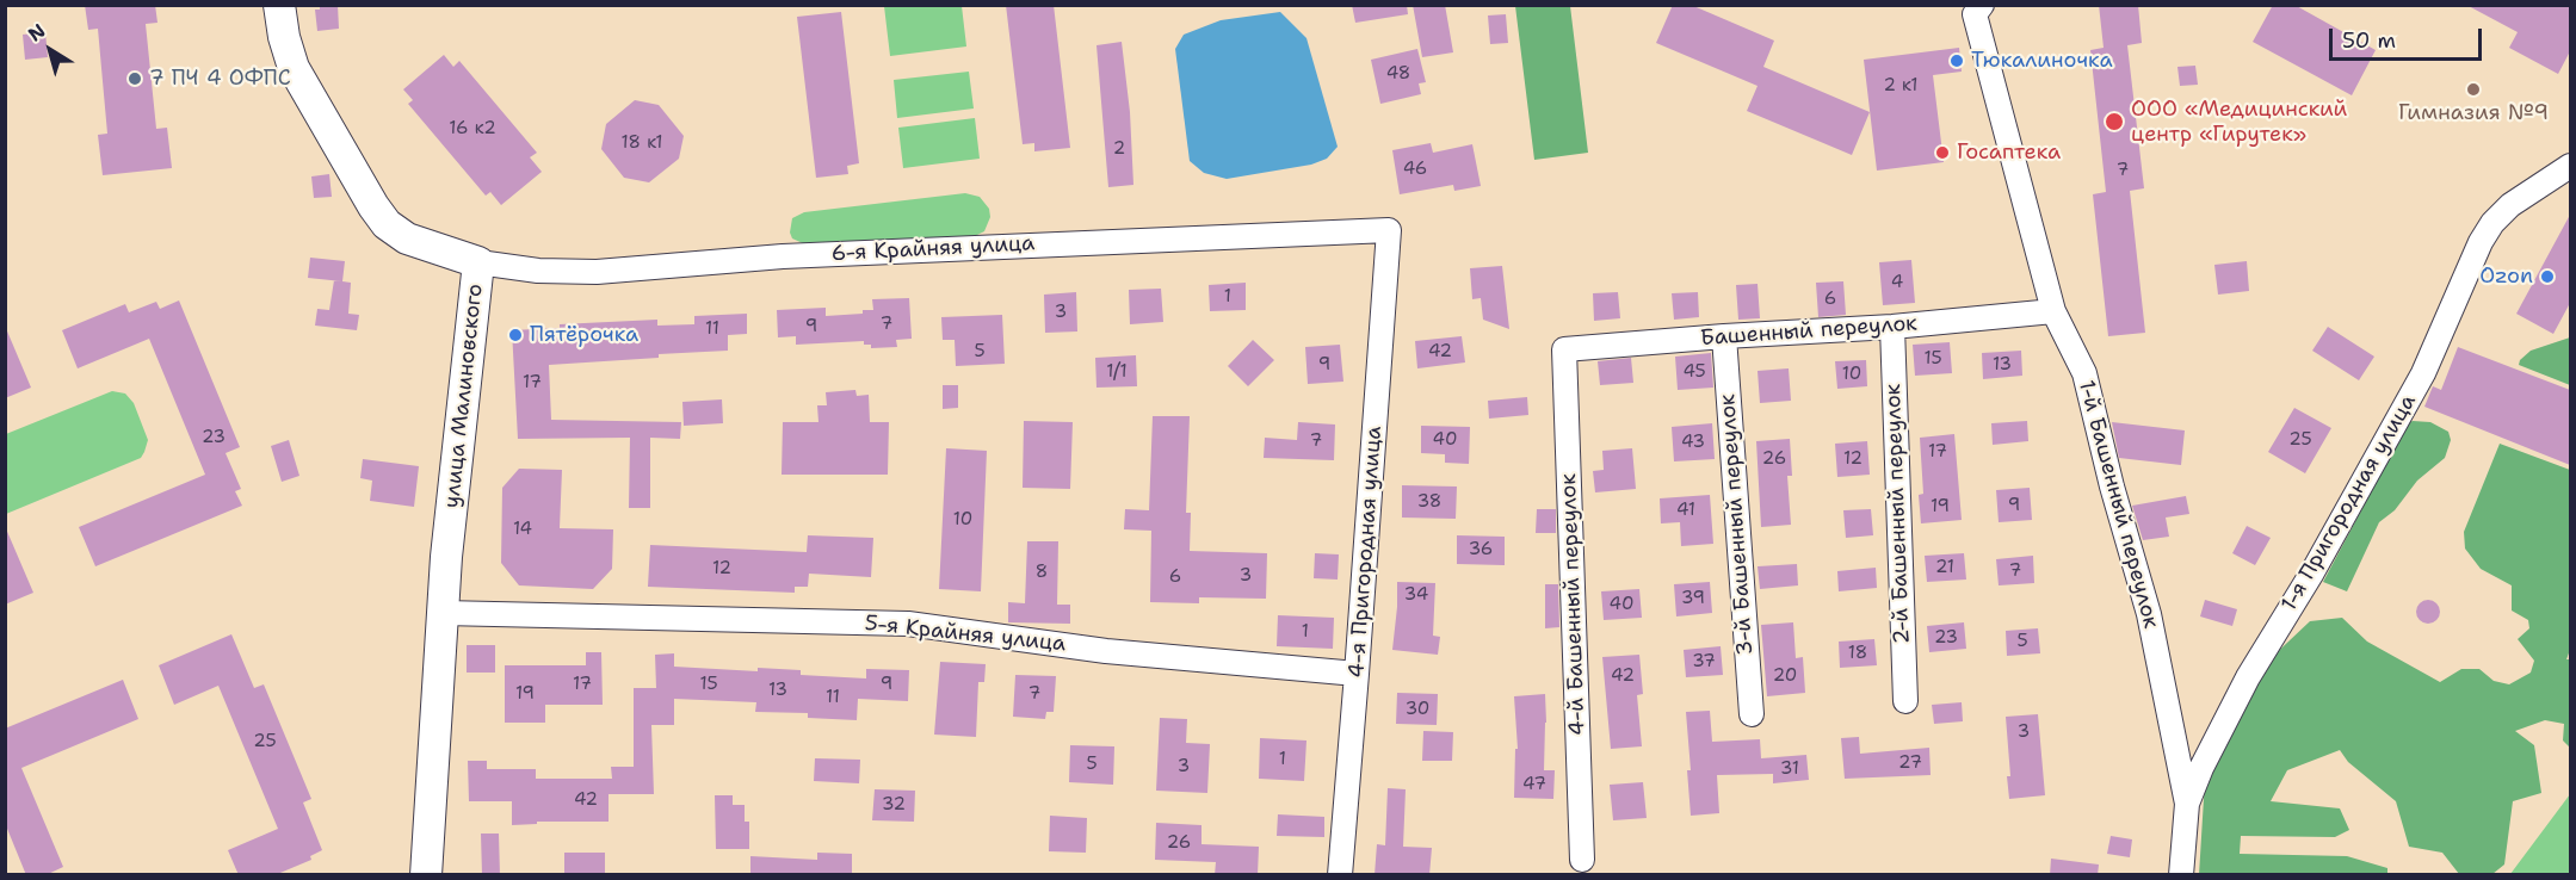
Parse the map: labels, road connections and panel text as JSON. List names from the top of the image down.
{
  "streets": {
    "street": [
      "6-я Крайняя улица",
      "Башенный переулок",
      "улица Малиновского",
      "1-я Пригородная улица",
      "1-й Башенный переулок",
      "2-й Башенный переулок",
      "3-й Башенный переулок",
      "4-я Пригородная улица",
      "4-й Башенный переулок",
      "5-я Крайняя улица"
    ]
  },
  "crossings": [
    ["6-я Крайняя улица", "улица Малиновского"],
    ["6-я Крайняя улица", "4-я Пригородная улица"],
    ["Башенный переулок", "1-й Башенный переулок"],
    ["Башенный переулок", "2-й Башенный переулок"],
    ["Башенный переулок", "3-й Башенный переулок"],
    ["Башенный переулок", "4-й Башенный переулок"],
    ["улица Малиновского", "5-я Крайняя улица"],
    ["1-я Пригородная улица", "1-й Башенный переулок"],
    ["4-я Пригородная улица", "5-я Крайняя улица"]
  ],
  "places": [
    "Тюкалиночка",
    "7 ПЧ 4 ОФПС",
    "Гимназия №9",
    "ООО «Медицинский центр «Гирутек»",
    "Госаптека",
    "Ozon",
    "Пятёрочка"
  ],
  "house_numbers": [
    "48",
    "2 к1",
    "16 к2",
    "18 к1",
    "2",
    "46",
    "7",
    "4",
    "1",
    "6",
    "3",
    "7",
    "9",
    "11",
    "5",
    "42",
    "15",
    "9",
    "13",
    "1/1",
    "45",
    "10",
    "17",
    "23",
    "40",
    "25",
    "7",
    "43",
    "17",
    "26",
    "12",
    "38",
    "9",
    "19",
    "41",
    "10",
    "14",
    "36",
    "21",
    "12",
    "7",
    "8",
    "3",
    "6",
    "34",
    "39",
    "40",
    "1",
    "23",
    "5",
    "18",
    "37",
    "42",
    "20",
    "17",
    "15",
    "9",
    "13",
    "19",
    "7",
    "11",
    "30",
    "3",
    "25",
    "1",
    "27",
    "5",
    "3",
    "31",
    "47",
    "42",
    "32",
    "26"
  ],
  "scale_bar": "50 m",
  "north": "top left"
}
